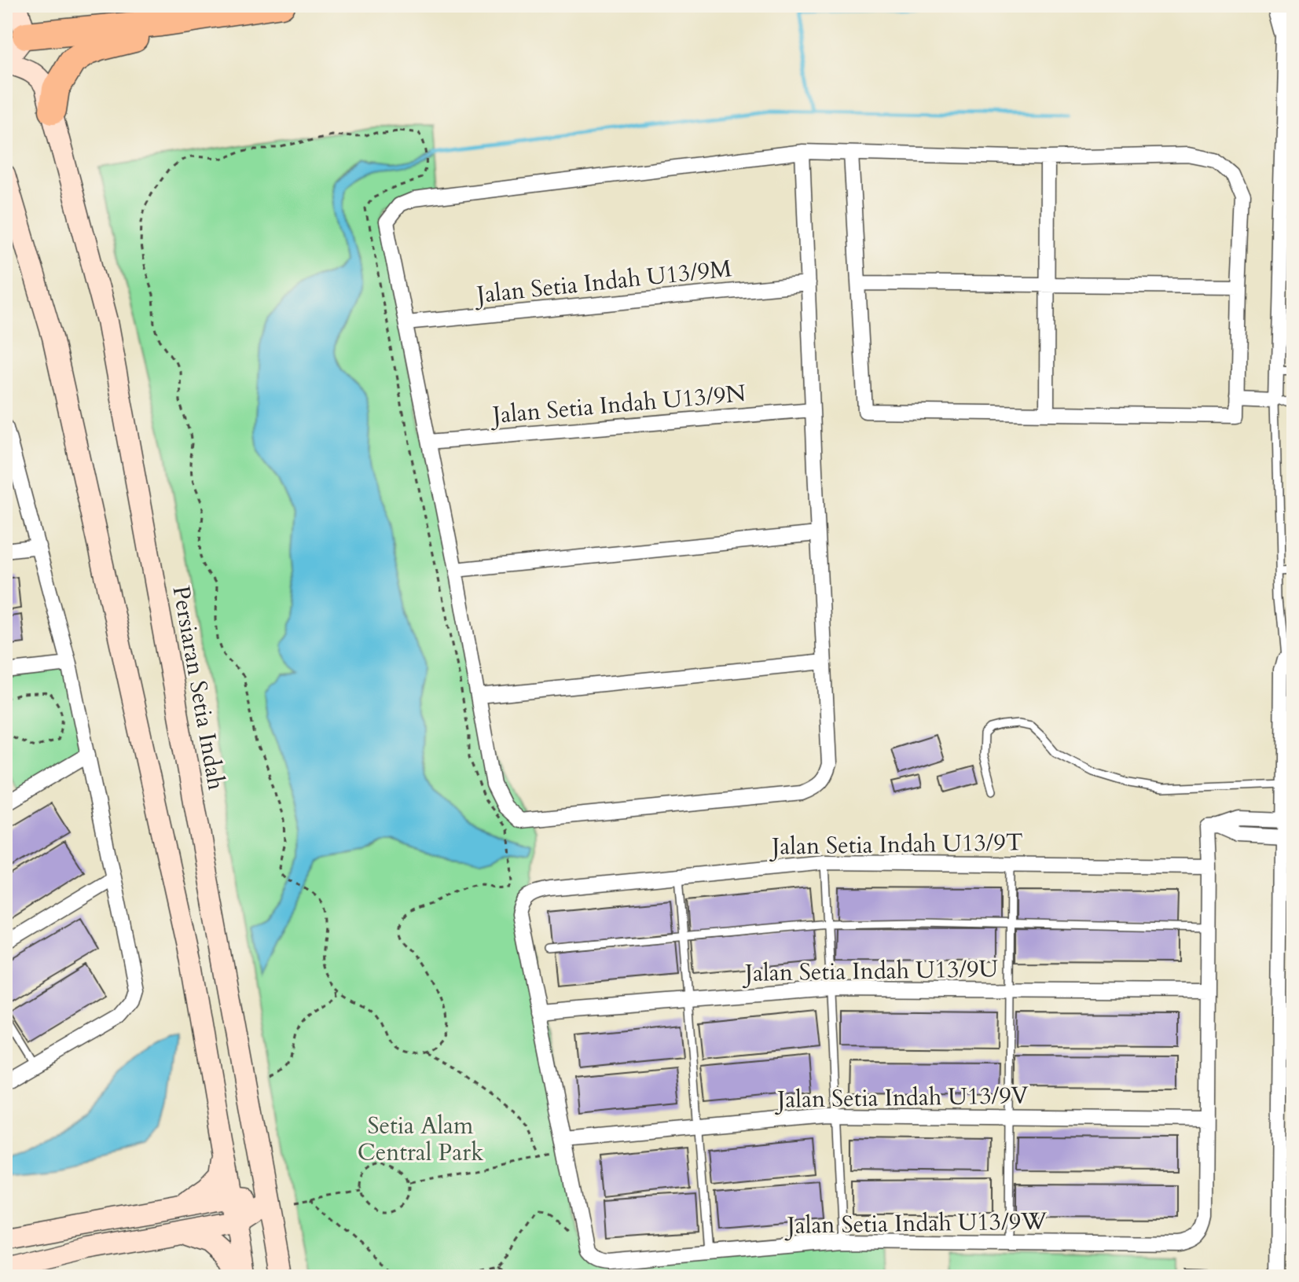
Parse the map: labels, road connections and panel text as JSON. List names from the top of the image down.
{
  "streets": {
    "street": [
      "Jalan Setia Indah U13/9M",
      "Jalan Setia Indah U13/9N",
      "Persiaran Setia Indah",
      "Jalan Setia Indah U13/9T",
      "Jalan Setia Indah U13/9U",
      "Jalan Setia Indah U13/9V",
      "Jalan Setia Indah U13/9W"
    ]
  },
  "crossings": [
    ["Jalan Setia Indah U13/9T", "Jalan Setia Indah U13/9U"],
    ["Jalan Setia Indah U13/9T", "Jalan Setia Indah U13/9V"],
    ["Jalan Setia Indah U13/9T", "Jalan Setia Indah U13/9W"],
    ["Jalan Setia Indah U13/9V", "Jalan Setia Indah U13/9W"]
  ],
  "parks": ["Setia Alam Central Park"]
}
